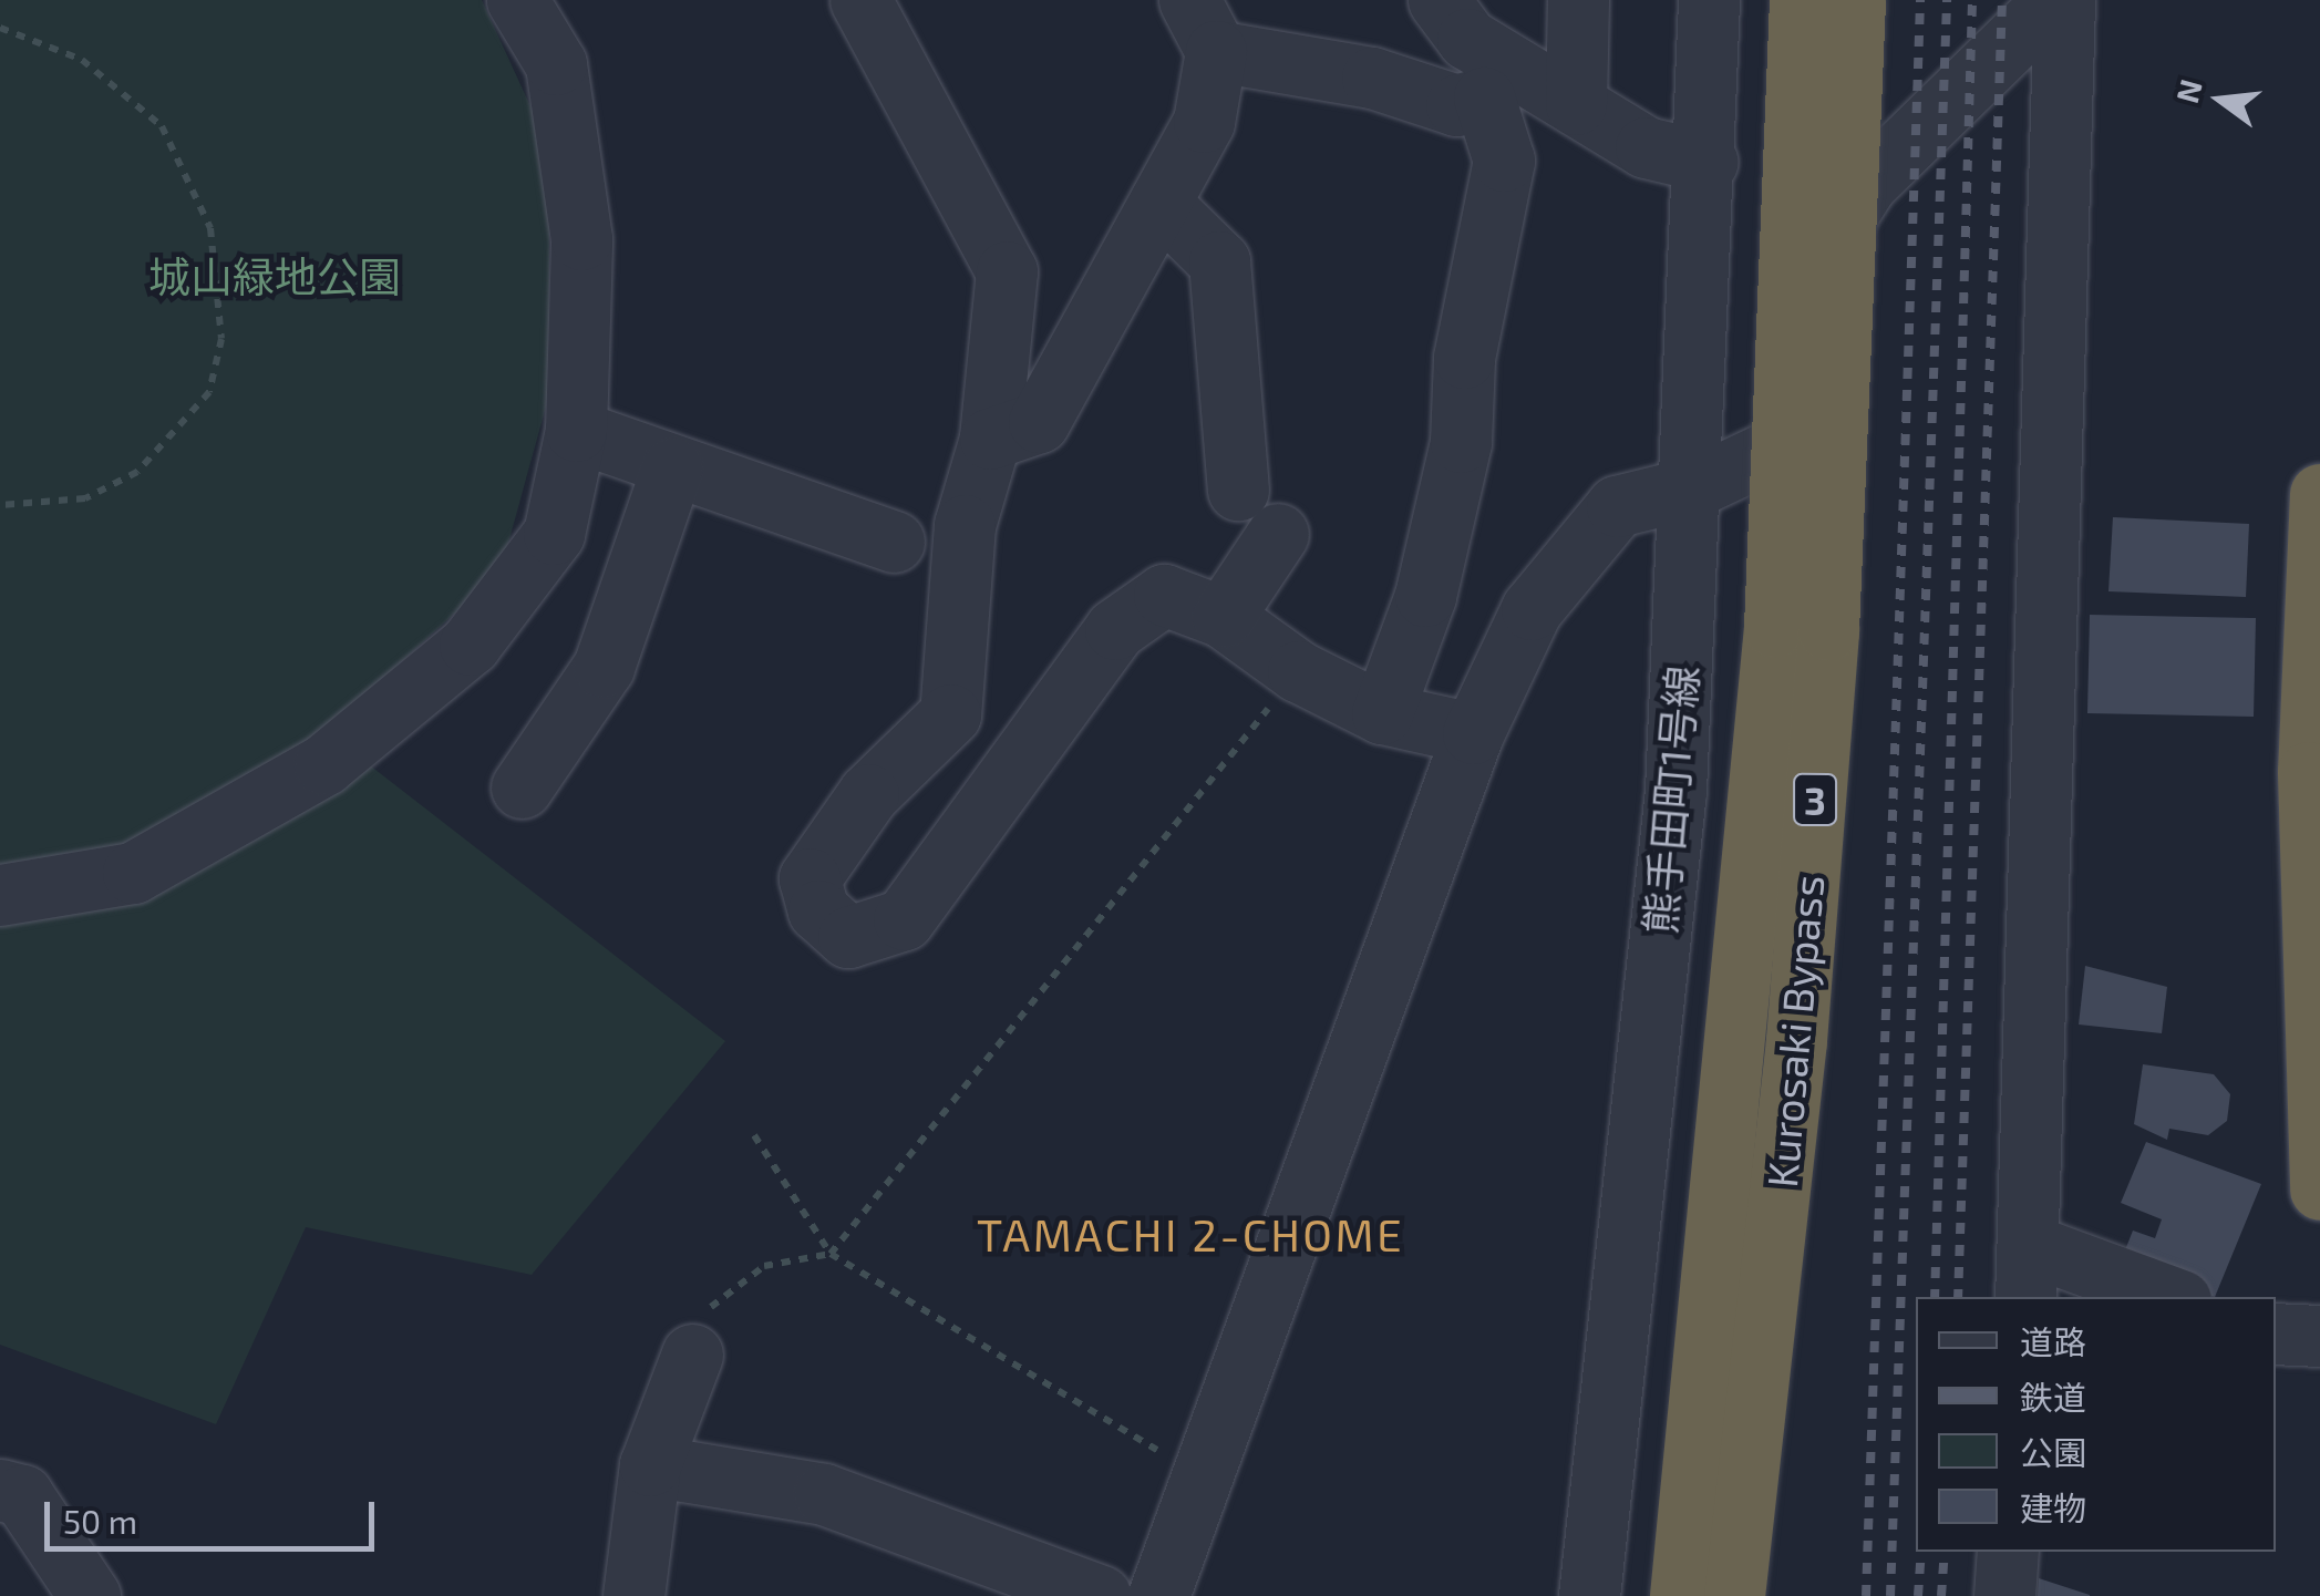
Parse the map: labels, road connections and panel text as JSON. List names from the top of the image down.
{
  "streets": {
    "highway": ["3", "Kurosaki Bypass"],
    "street": ["熊手田町1号線"]
  },
  "districts": ["TAMACHI 2-CHOME"],
  "parks": ["城山緑地公園"],
  "legend": [
    "道路",
    "鉄道",
    "公園",
    "建物"
  ],
  "scale_bar": "50 m",
  "north": "left"
}
